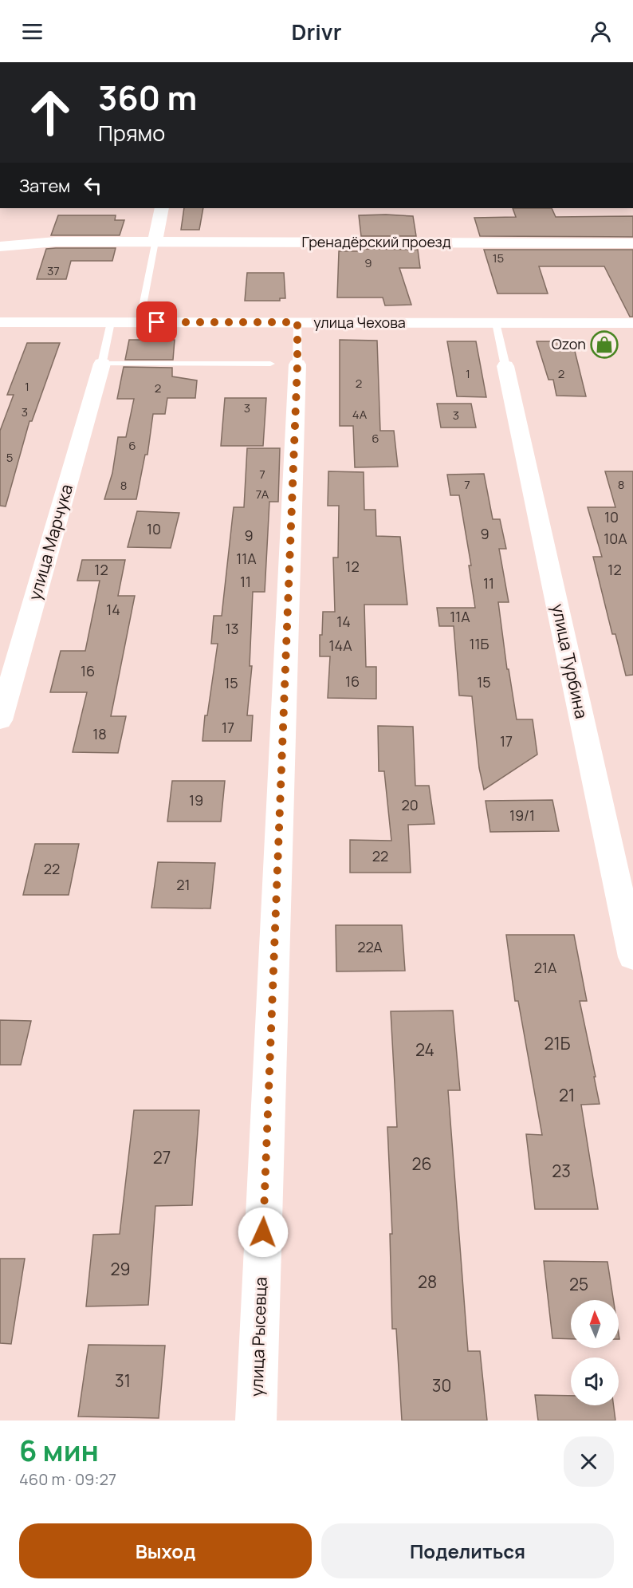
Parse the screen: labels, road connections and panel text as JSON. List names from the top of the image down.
{
  "streets": {
    "street": [
      "Гренадёрский проезд",
      "улица Чехова",
      "улица Марчука",
      "улица Турбина",
      "улица Рысевца"
    ]
  },
  "places": {
    "shop": ["Ozon"]
  },
  "house_numbers": [
    "15",
    "9",
    "37",
    "1",
    "2",
    "2",
    "1",
    "2",
    "3",
    "3",
    "4А",
    "3",
    "6",
    "6",
    "5",
    "7",
    "7",
    "8",
    "8",
    "7А",
    "10",
    "10",
    "9",
    "9",
    "10А",
    "11А",
    "12",
    "12",
    "12",
    "11",
    "11",
    "14",
    "11А",
    "14",
    "13",
    "11Б",
    "14А",
    "16",
    "16",
    "15",
    "15",
    "17",
    "18",
    "17",
    "19",
    "20",
    "19/1",
    "22",
    "22",
    "21",
    "22А",
    "21А",
    "21Б",
    "24",
    "21",
    "27",
    "26",
    "23",
    "29",
    "28",
    "25",
    "31",
    "30"
  ],
  "north": "top",
  "page": {
    "header": "Drivr",
    "turn": ["360 m", "Прямо"],
    "then": "Затем",
    "heading": ["6 мин", "460 m · 09:27"],
    "buttons": ["Выход", "Поделиться"]
  }
}
